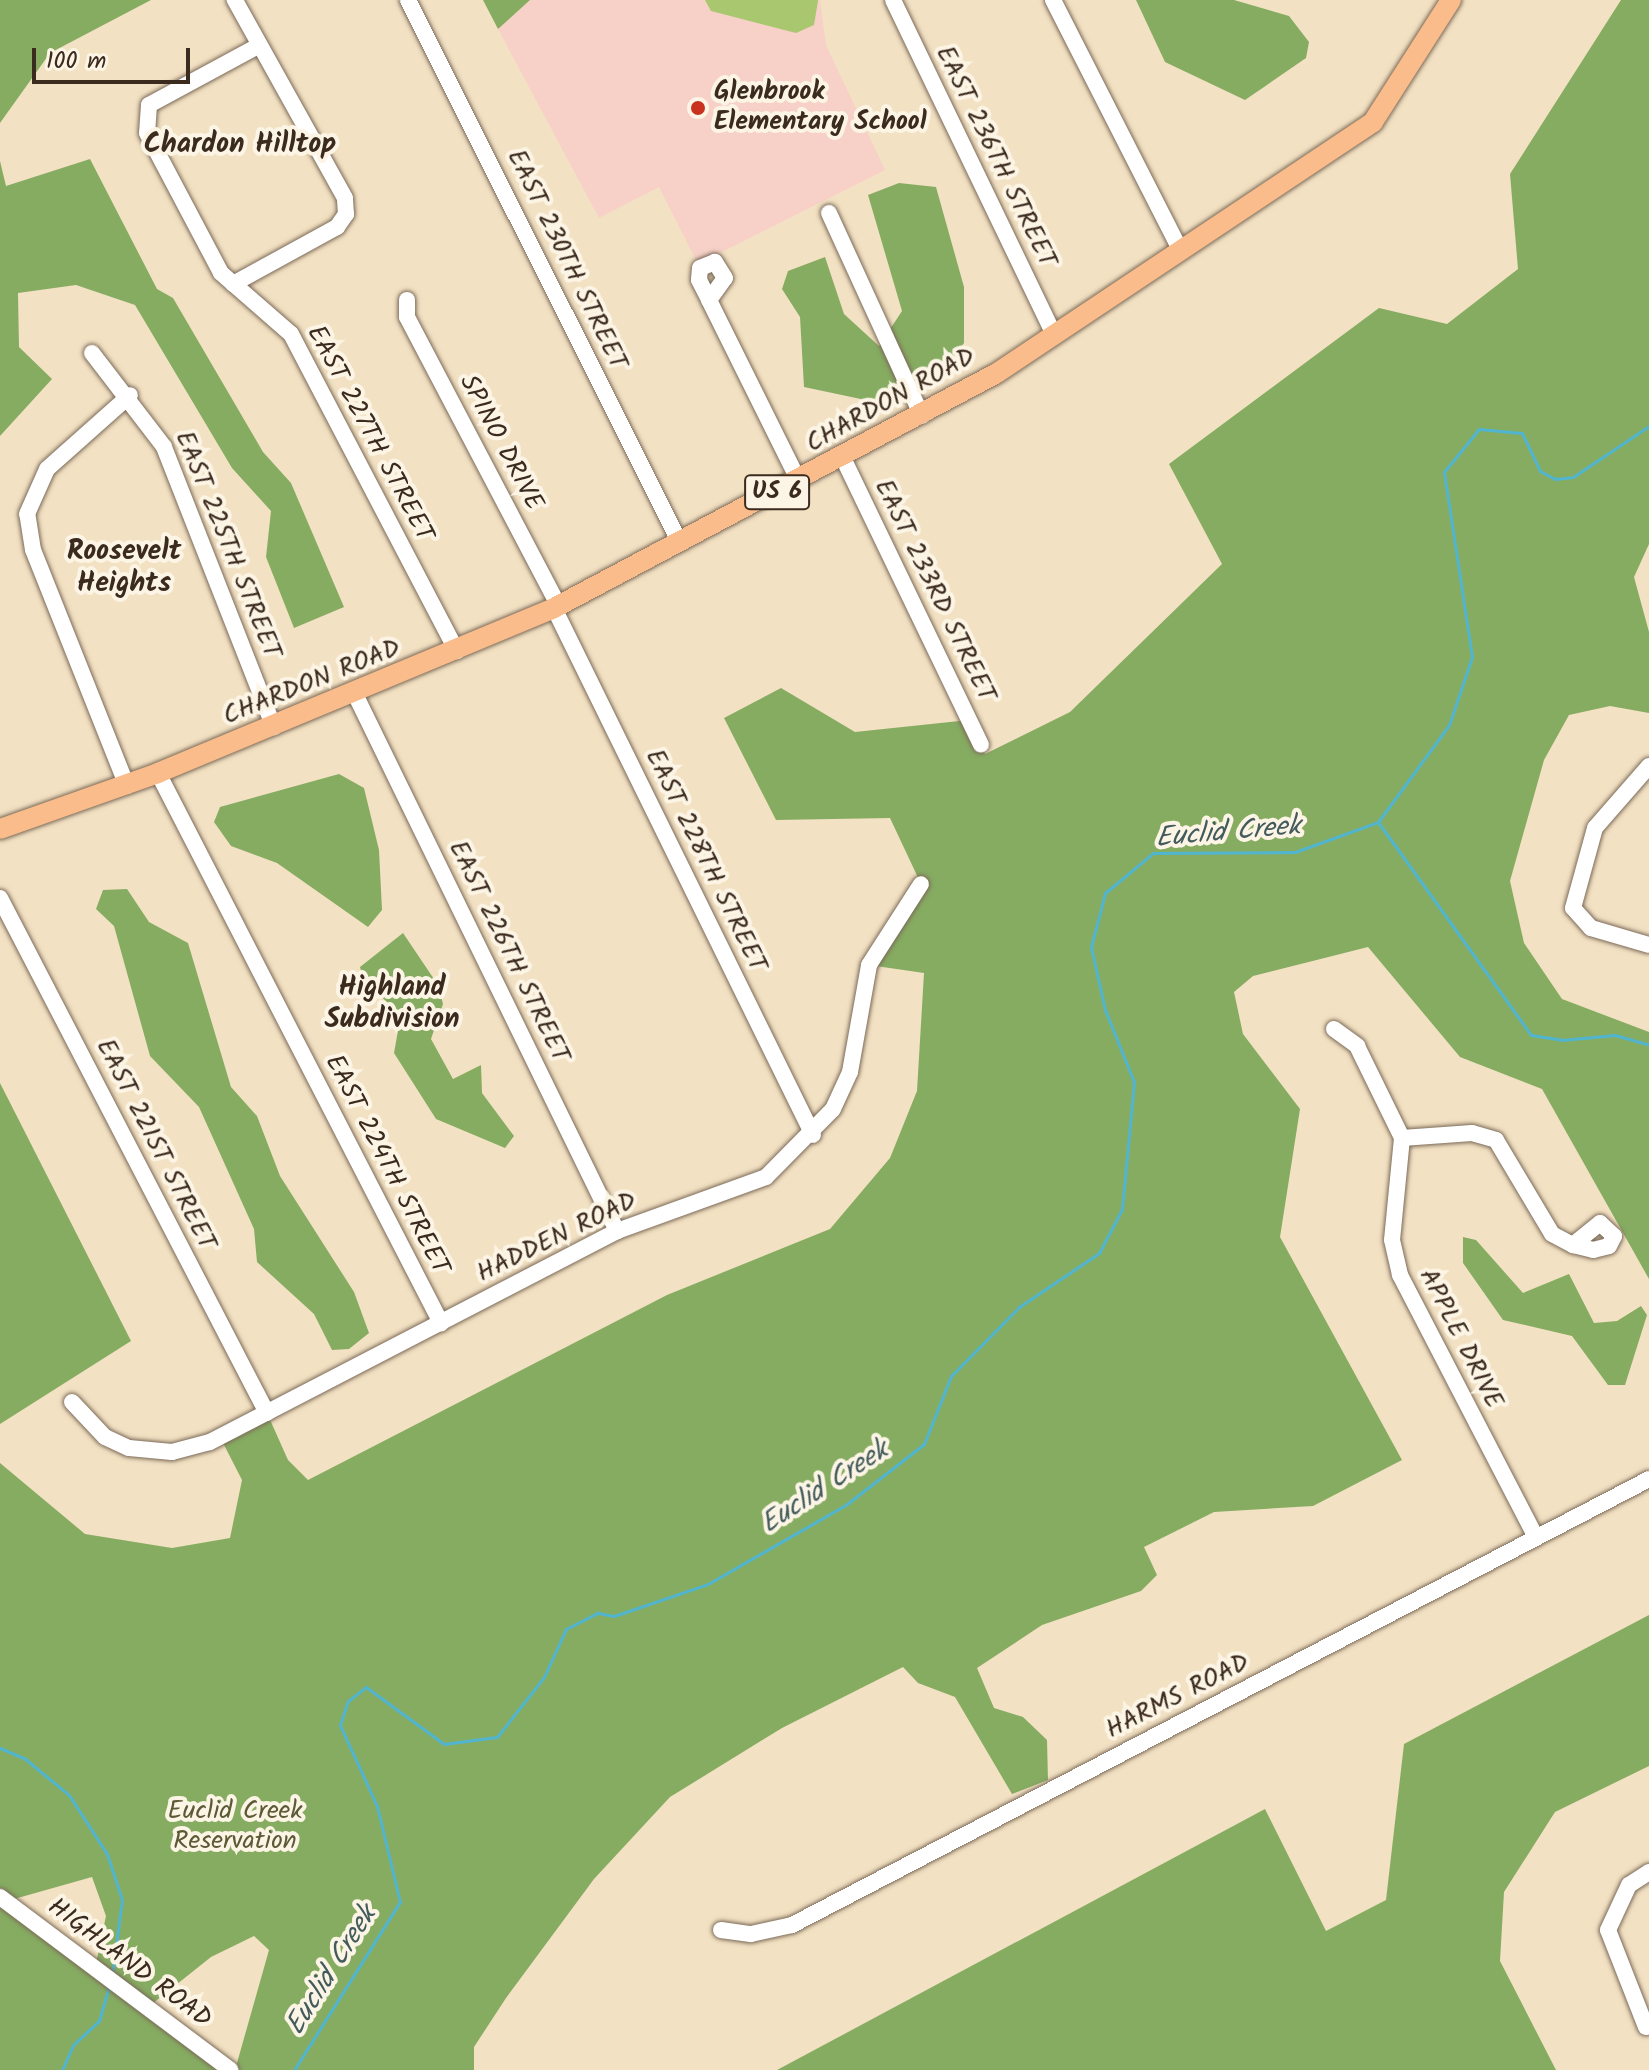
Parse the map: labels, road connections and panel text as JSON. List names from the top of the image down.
{
  "streets": {
    "main road": ["CHARDON ROAD", "US 6"],
    "street": [
      "EAST 236TH STREET",
      "EAST 230TH STREET",
      "EAST 227TH STREET",
      "SPINO DRIVE",
      "EAST 225TH STREET",
      "EAST 233RD STREET",
      "EAST 228TH STREET",
      "EAST 226TH STREET",
      "EAST 221ST STREET",
      "EAST 224TH STREET",
      "HADDEN ROAD",
      "APPLE DRIVE",
      "HARMS ROAD",
      "HIGHLAND ROAD"
    ]
  },
  "crossings": [
    ["EAST 236TH STREET", "CHARDON ROAD"],
    ["EAST 230TH STREET", "CHARDON ROAD"],
    ["CHARDON ROAD", "EAST 227TH STREET"],
    ["CHARDON ROAD", "SPINO DRIVE"],
    ["CHARDON ROAD", "EAST 225TH STREET"],
    ["CHARDON ROAD", "EAST 233RD STREET"],
    ["CHARDON ROAD", "EAST 228TH STREET"],
    ["CHARDON ROAD", "EAST 226TH STREET"],
    ["CHARDON ROAD", "EAST 224TH STREET"],
    ["SPINO DRIVE", "EAST 228TH STREET"],
    ["EAST 228TH STREET", "HADDEN ROAD"],
    ["EAST 226TH STREET", "HADDEN ROAD"],
    ["EAST 221ST STREET", "HADDEN ROAD"],
    ["EAST 224TH STREET", "HADDEN ROAD"],
    ["APPLE DRIVE", "HARMS ROAD"]
  ],
  "districts": ["Chardon Hilltop", "Roosevelt Heights", "Highland Subdivision"],
  "water": ["Euclid Creek"],
  "parks": ["Euclid Creek Reservation"],
  "places": ["Glenbrook Elementary School"],
  "scale_bar": "100 m"
}
